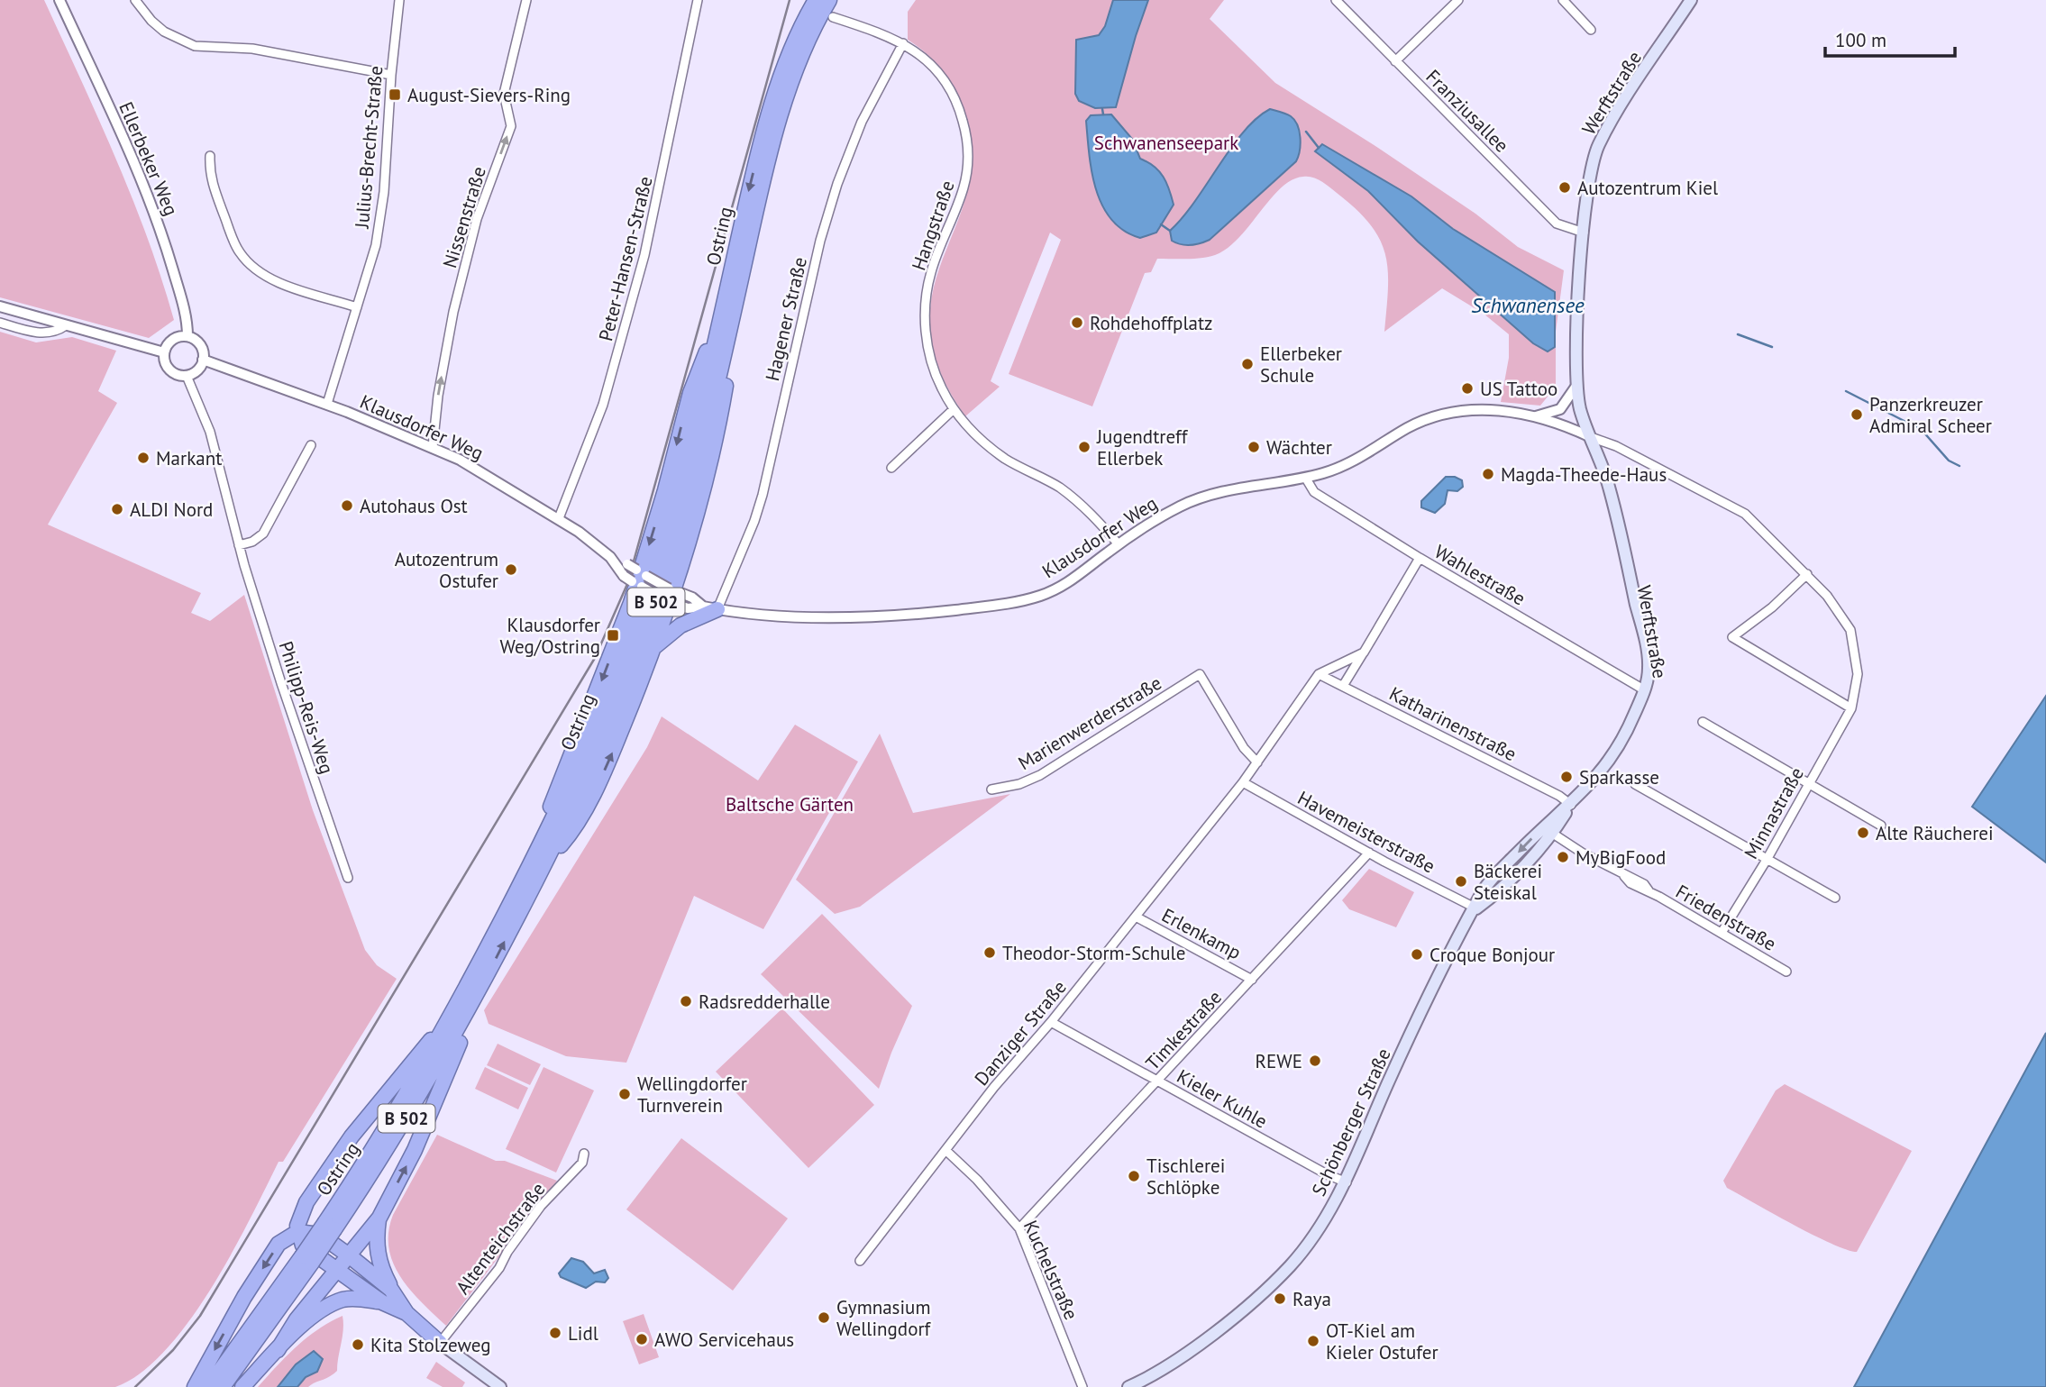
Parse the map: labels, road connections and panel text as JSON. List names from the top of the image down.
{
  "streets": {
    "highway": ["Ostring", "B 502"],
    "main road": ["Werftstraße", "Schönberger Straße"],
    "street": [
      "Franziusallee",
      "Julius-Brecht-Straße",
      "Ellerbeker Weg",
      "Nissenstraße",
      "Hangstraße",
      "Peter-Hansen-Straße",
      "Hagener Straße",
      "Klausdorfer Weg",
      "Wahlestraße",
      "Philipp-Reis-Weg",
      "Marienwerderstraße",
      "Katharinenstraße",
      "Minnastraße",
      "Havemeisterstraße",
      "Friedenstraße",
      "Erlenkamp",
      "Timkestraße",
      "Danziger Straße",
      "Kieler Kuhle",
      "Altenteichstraße",
      "Kuchelstraße"
    ]
  },
  "crossings": [
    ["Werftstraße", "Franziusallee"],
    ["Werftstraße", "Klausdorfer Weg"],
    ["Werftstraße", "Wahlestraße"],
    ["Werftstraße", "Schönberger Straße"],
    ["Julius-Brecht-Straße", "Klausdorfer Weg"],
    ["Ellerbeker Weg", "Klausdorfer Weg"],
    ["Ellerbeker Weg", "Philipp-Reis-Weg"],
    ["Nissenstraße", "Klausdorfer Weg"],
    ["Hangstraße", "Hagener Straße"],
    ["Hangstraße", "Klausdorfer Weg"],
    ["Peter-Hansen-Straße", "Klausdorfer Weg"],
    ["Hagener Straße", "Klausdorfer Weg"],
    ["Klausdorfer Weg", "Wahlestraße"],
    ["Klausdorfer Weg", "Philipp-Reis-Weg"],
    ["Klausdorfer Weg", "Minnastraße"],
    ["Wahlestraße", "Schönberger Straße"],
    ["Marienwerderstraße", "Danziger Straße"],
    ["Katharinenstraße", "Danziger Straße"],
    ["Katharinenstraße", "Schönberger Straße"],
    ["Minnastraße", "Friedenstraße"],
    ["Havemeisterstraße", "Timkestraße"],
    ["Havemeisterstraße", "Danziger Straße"],
    ["Havemeisterstraße", "Schönberger Straße"],
    ["Friedenstraße", "Schönberger Straße"],
    ["Erlenkamp", "Timkestraße"],
    ["Erlenkamp", "Danziger Straße"],
    ["Timkestraße", "Kieler Kuhle"],
    ["Timkestraße", "Kuchelstraße"],
    ["Danziger Straße", "Kieler Kuhle"],
    ["Danziger Straße", "Kuchelstraße"],
    ["Kieler Kuhle", "Schönberger Straße"]
  ],
  "one_way": ["Nissenstraße"],
  "water": ["Schwanensee"],
  "parks": ["Schwanenseepark", "Baltsche Gärten"],
  "places": {
    "transit": ["August-Sievers-Ring", "Klausdorfer Weg/Ostring"],
    "other": [
      "Autozentrum Kiel",
      "Rohdehoffplatz",
      "Ellerbeker Schule",
      "US Tattoo",
      "Panzerkreuzer Admiral Scheer",
      "Jugendtreff Ellerbek",
      "Wächter",
      "Markant",
      "Magda-Theede-Haus",
      "Autohaus Ost",
      "ALDI Nord",
      "Autozentrum Ostufer",
      "Sparkasse",
      "Alte Räucherei",
      "MyBigFood",
      "Bäckerei Steiskal",
      "Theodor-Storm-Schule",
      "Croque Bonjour",
      "Radsredderhalle",
      "REWE",
      "Wellingdorfer Turnverein",
      "Tischlerei Schlöpke",
      "Raya",
      "Gymnasium Wellingdorf",
      "Lidl",
      "AWO Servicehaus",
      "OT-Kiel am Kieler Ostufer",
      "Kita Stolzeweg"
    ]
  },
  "scale_bar": "100 m"
}
